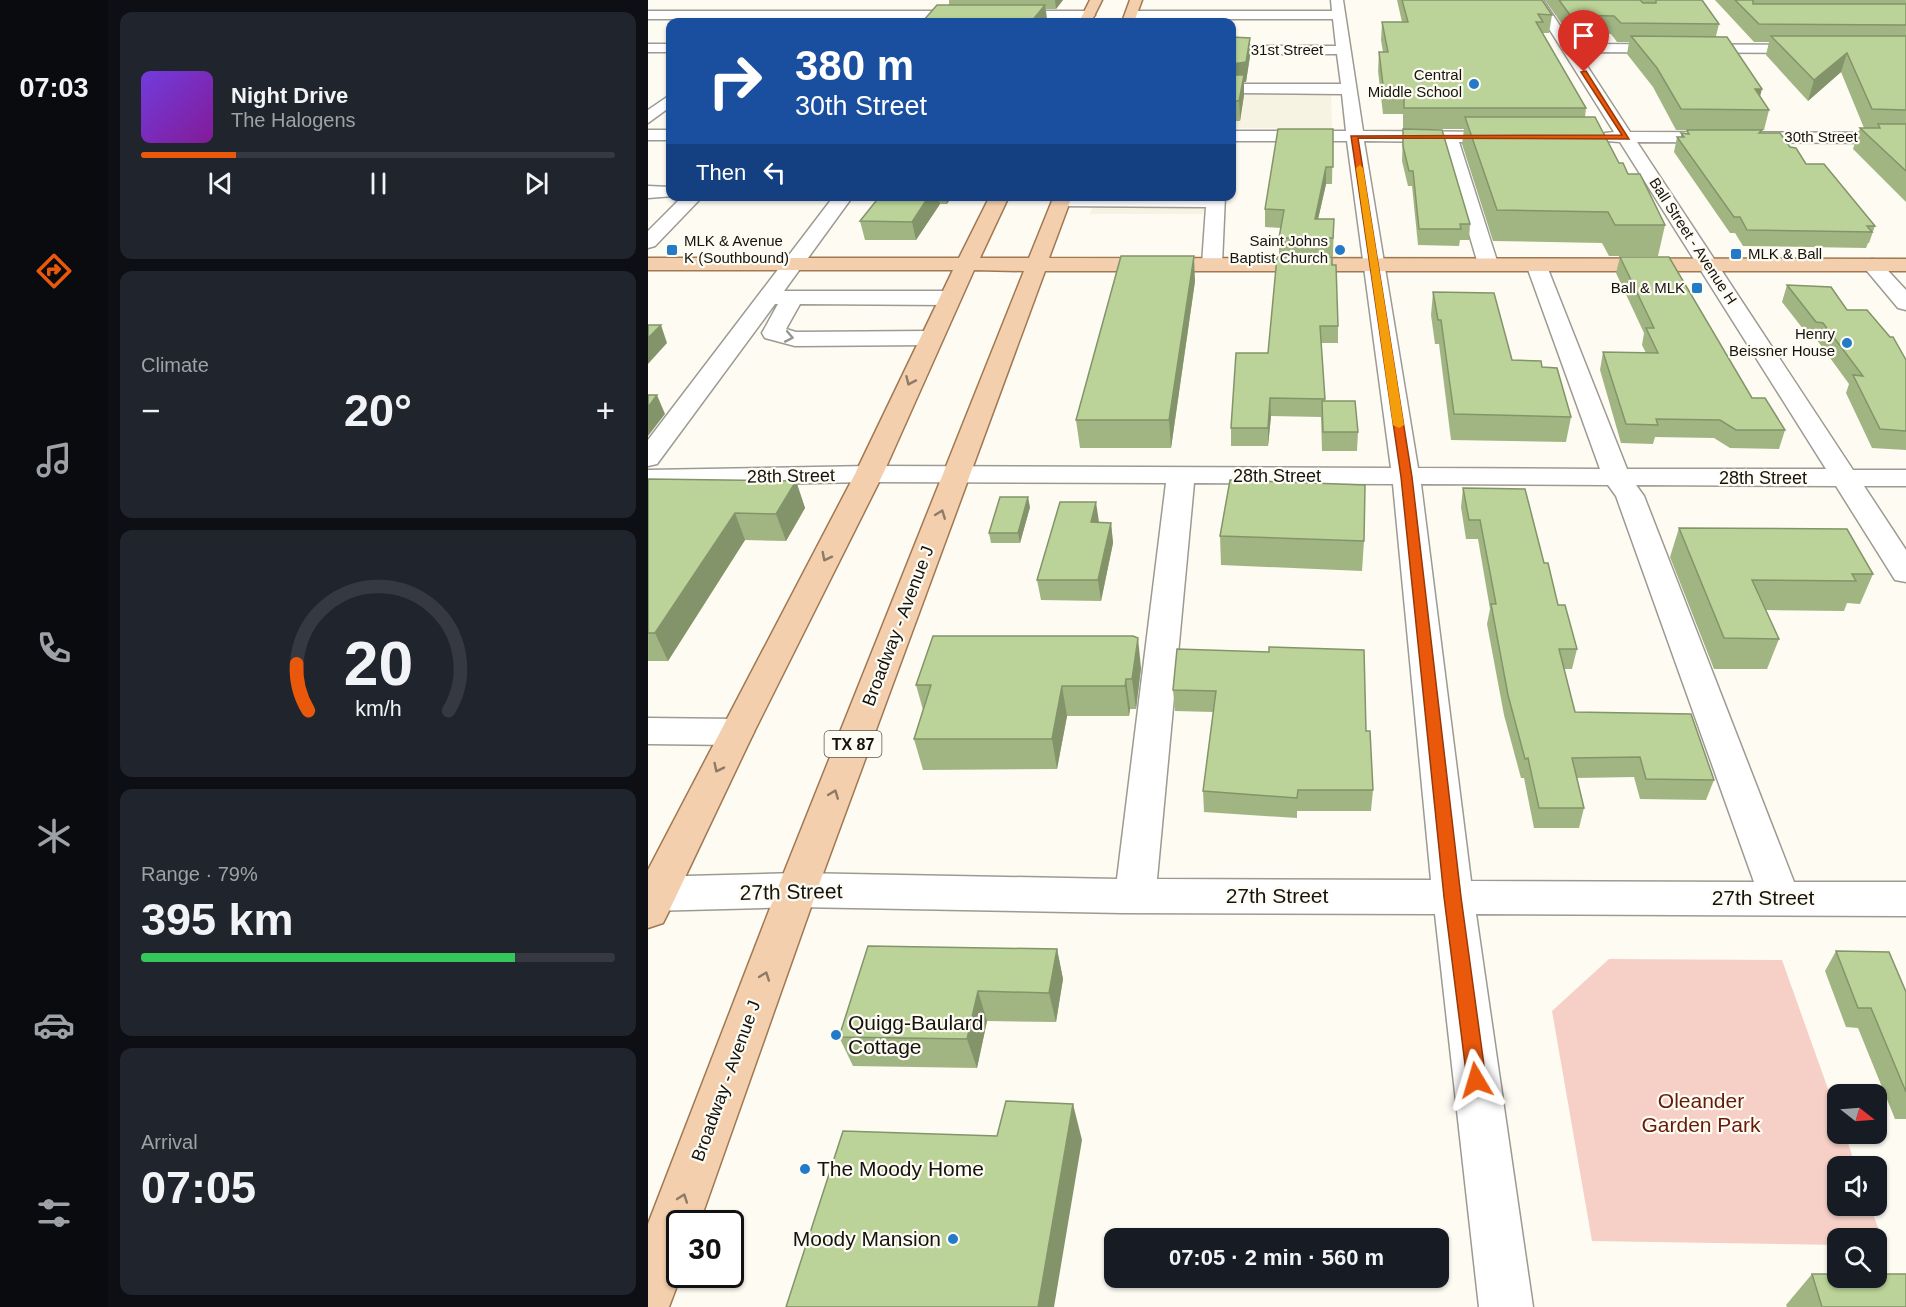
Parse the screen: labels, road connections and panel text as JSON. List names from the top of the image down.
{
  "streets": {
    "main road": ["Broadway - Avenue J", "TX 87"],
    "street": [
      "31st Street",
      "30th Street",
      "Ball Street - Avenue H",
      "28th Street",
      "27th Street"
    ]
  },
  "crossings": [
    ["30th Street", "Ball Street - Avenue H"],
    ["Ball Street - Avenue H", "28th Street"],
    ["28th Street", "Broadway - Avenue J"],
    ["Broadway - Avenue J", "27th Street"]
  ],
  "parks": ["Oleander Garden Park"],
  "places": {
    "other": [
      "Central Middle School",
      "Saint Johns Baptist Church",
      "Henry Beissner House",
      "Quigg-Baulard Cottage",
      "The Moody Home",
      "Moody Mansion"
    ],
    "transit": ["MLK & Avenue K (Southbound)", "MLK & Ball", "Ball & MLK"]
  },
  "north": "right",
  "page": {
    "tabs": "07:03",
    "turn": ["380 m", "30th Street"],
    "song": ["Night Drive", "The Halogens"],
    "then": "Then",
    "tile": [
      "Climate",
      ["Range · 79%", "395 km"],
      ["Arrival", "07:05"]
    ],
    "heat": ["−", "20°", "+"],
    "limit": "30",
    "trip": "07:05 · 2 min · 560 m",
    "gauge": ["20", "km/h"]
  }
}
